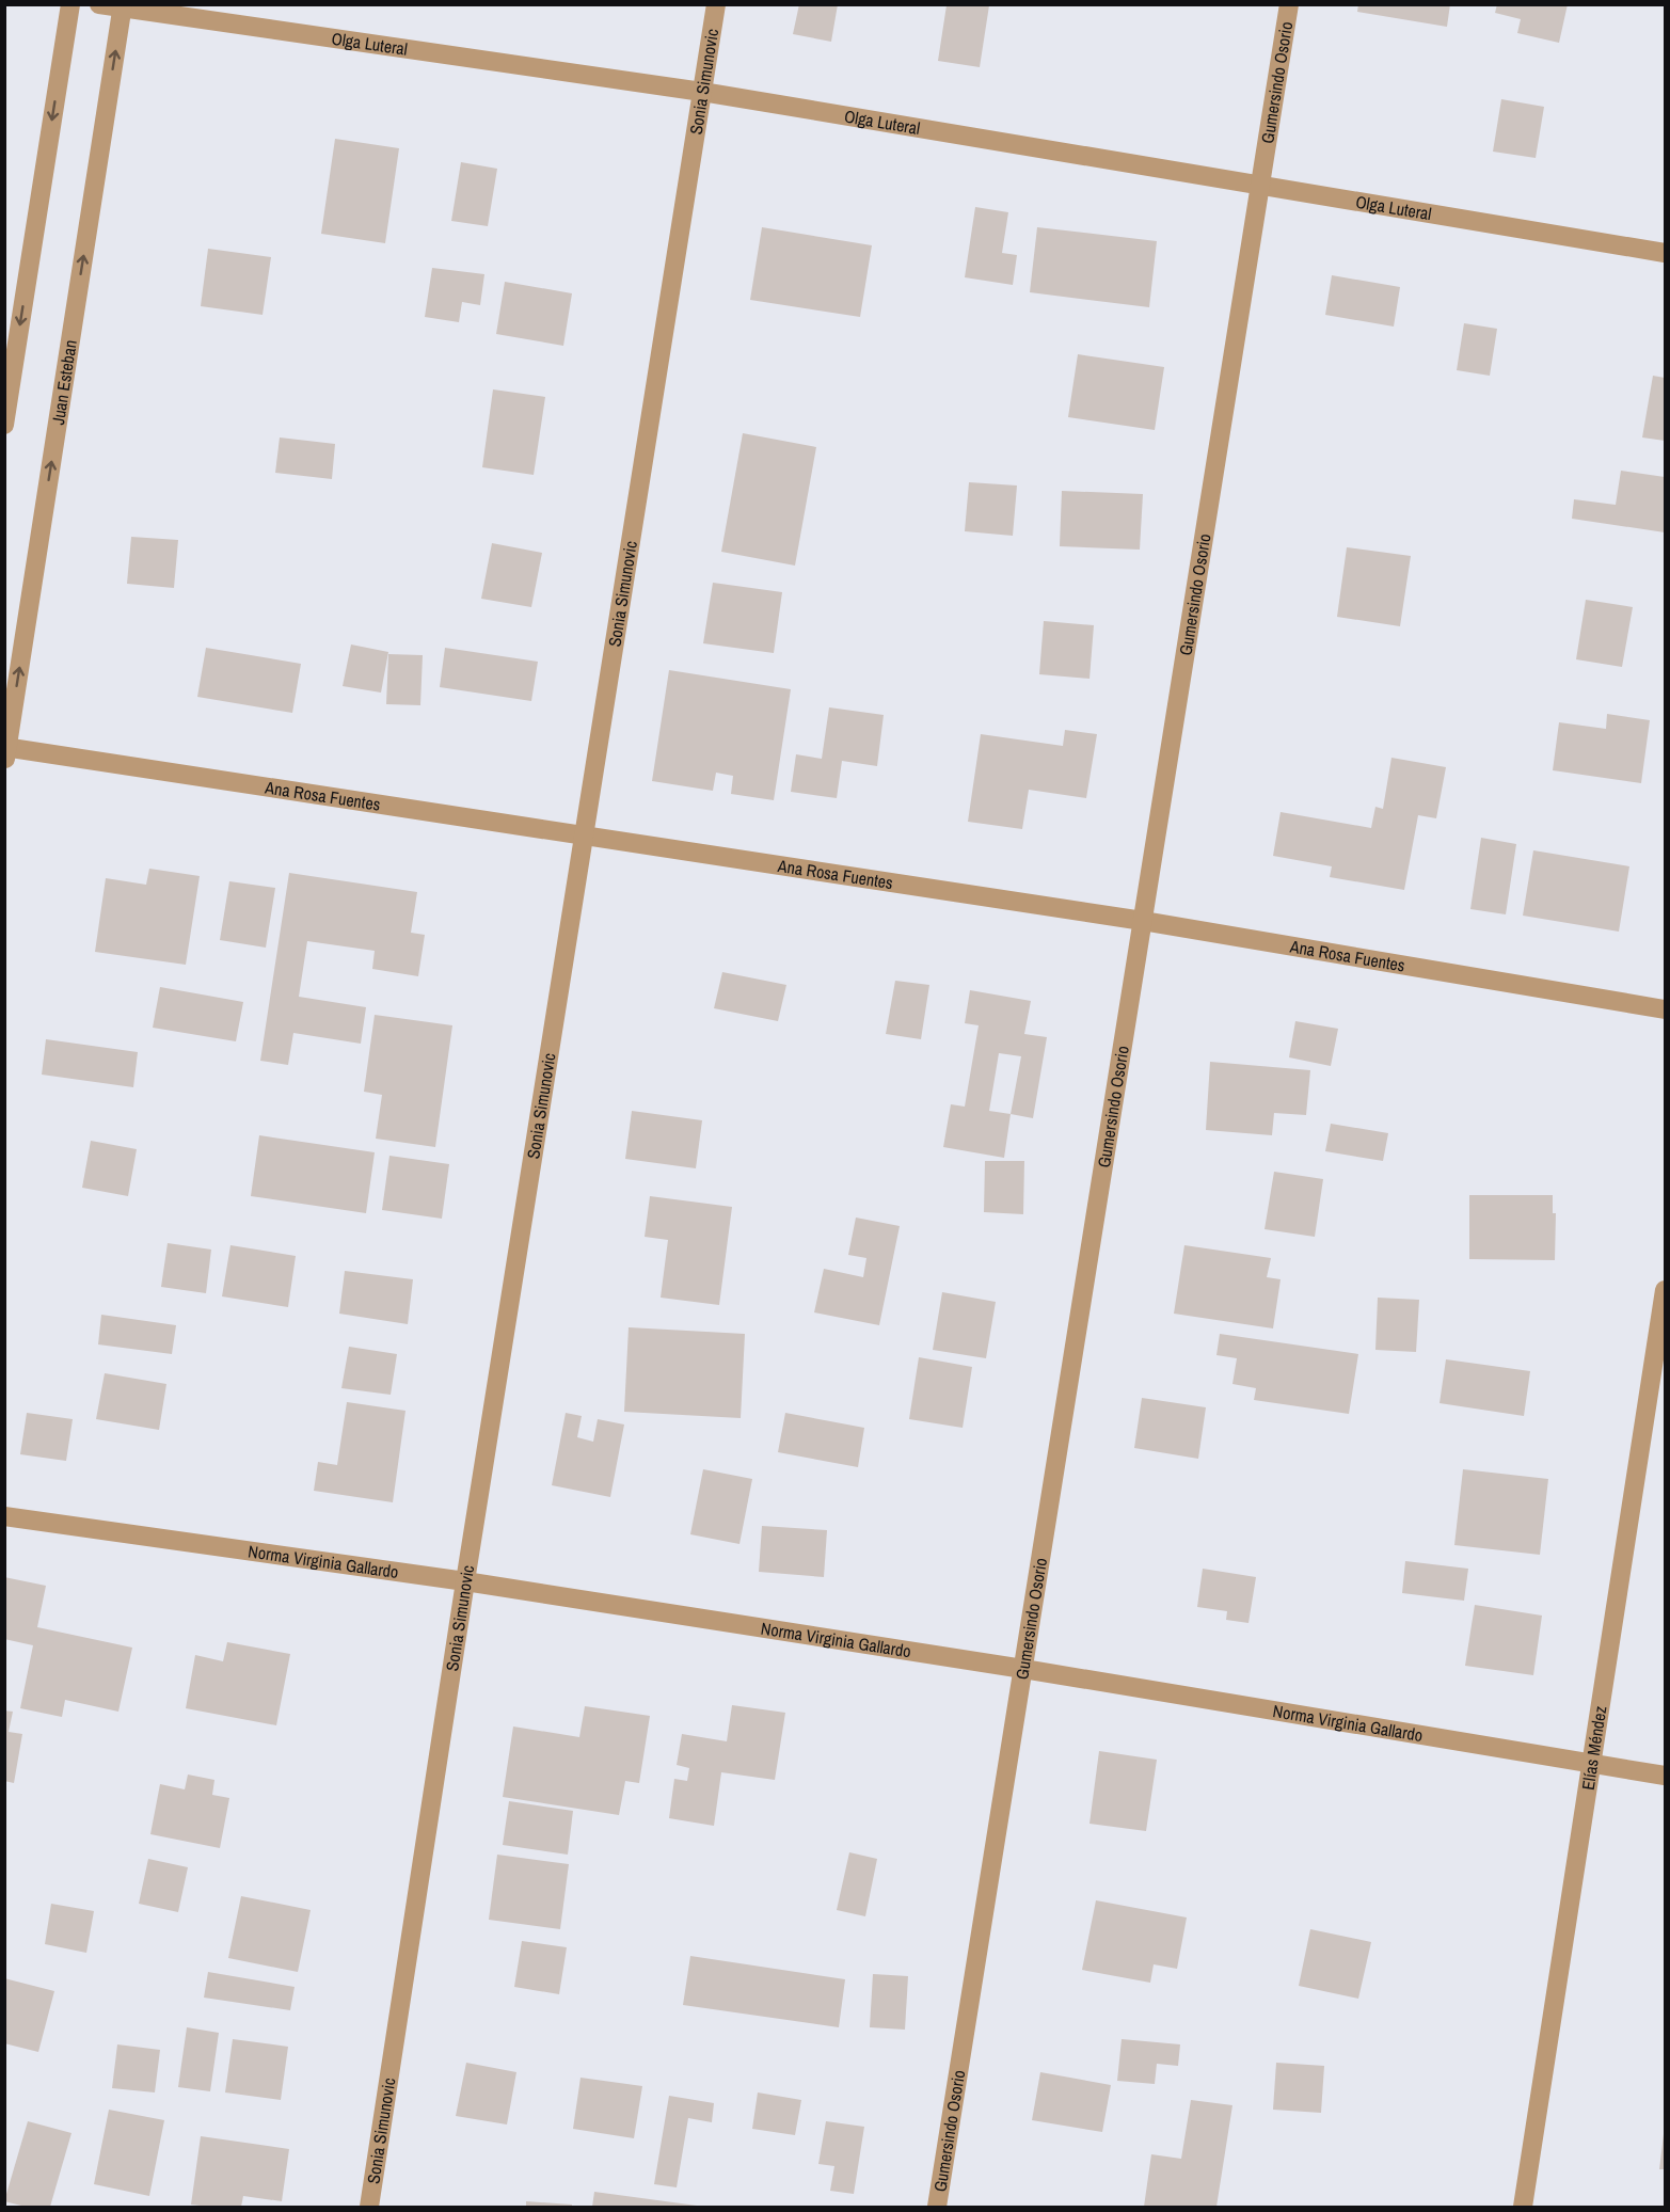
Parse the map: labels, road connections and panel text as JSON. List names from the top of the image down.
{
  "streets": {
    "street": [
      "Olga Luteral",
      "Sonia Simunovic",
      "Gumersindo Osorio",
      "Juan Esteban",
      "Ana Rosa Fuentes",
      "Norma Virginia Gallardo",
      "Elías Méndez"
    ]
  },
  "crossings": [
    ["Olga Luteral", "Sonia Simunovic"],
    ["Olga Luteral", "Gumersindo Osorio"],
    ["Olga Luteral", "Juan Esteban"],
    ["Sonia Simunovic", "Ana Rosa Fuentes"],
    ["Sonia Simunovic", "Norma Virginia Gallardo"],
    ["Gumersindo Osorio", "Ana Rosa Fuentes"],
    ["Gumersindo Osorio", "Norma Virginia Gallardo"],
    ["Juan Esteban", "Ana Rosa Fuentes"],
    ["Norma Virginia Gallardo", "Elías Méndez"]
  ]
}
